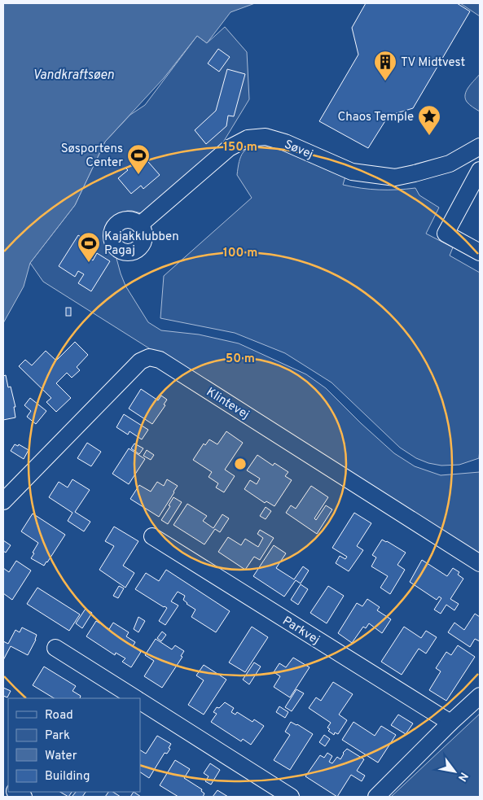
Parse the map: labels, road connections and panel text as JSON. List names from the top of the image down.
{
  "streets": {
    "street": ["Søvej", "Klintevej", "Parkvej"]
  },
  "water": ["Vandkraftsøen"],
  "places": {
    "building": ["TV Midtvest"],
    "place": ["Chaos Temple"],
    "sports": ["Søsportens Center", "Kajakklubben Pagaj"]
  },
  "legend": [
    "Road",
    "Park",
    "Water",
    "Building"
  ],
  "north": "bottom right",
  "rings": ["150 m", "100 m", "50 m"]
}
